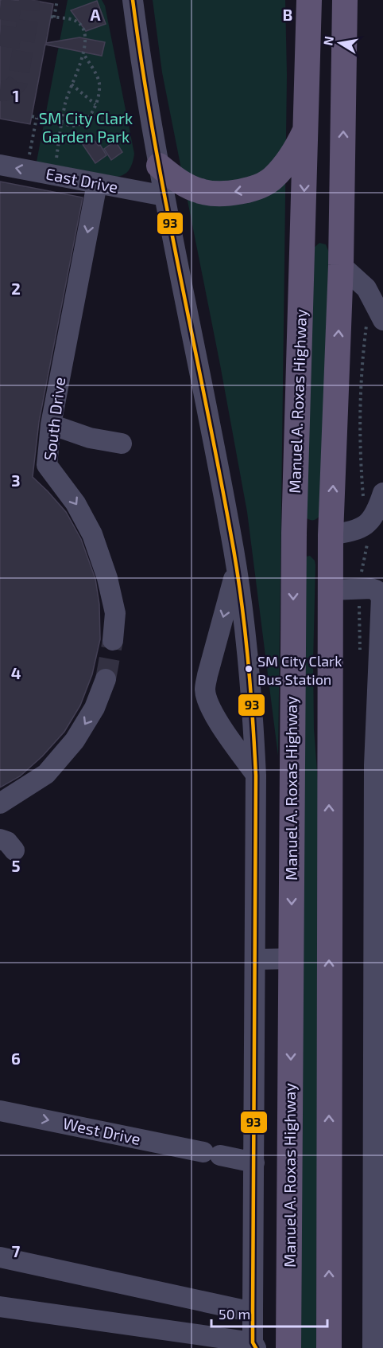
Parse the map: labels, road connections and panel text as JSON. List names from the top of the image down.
{
  "streets": {
    "main road": ["Manuel A. Roxas Highway"],
    "street": ["East Drive", "South Drive", "West Drive"]
  },
  "crossings": [
    ["East Drive", "South Drive"]
  ],
  "parks": ["SM City Clark Garden Park"],
  "places": ["SM City Clark Bus Station"],
  "lines": ["transit line 93"],
  "scale_bar": "50 m",
  "north": "left",
  "grid": {
    "columns": ["A", "B"],
    "rows": [
      "1",
      "2",
      "3",
      "4",
      "5",
      "6",
      "7"
    ]
  }
}
